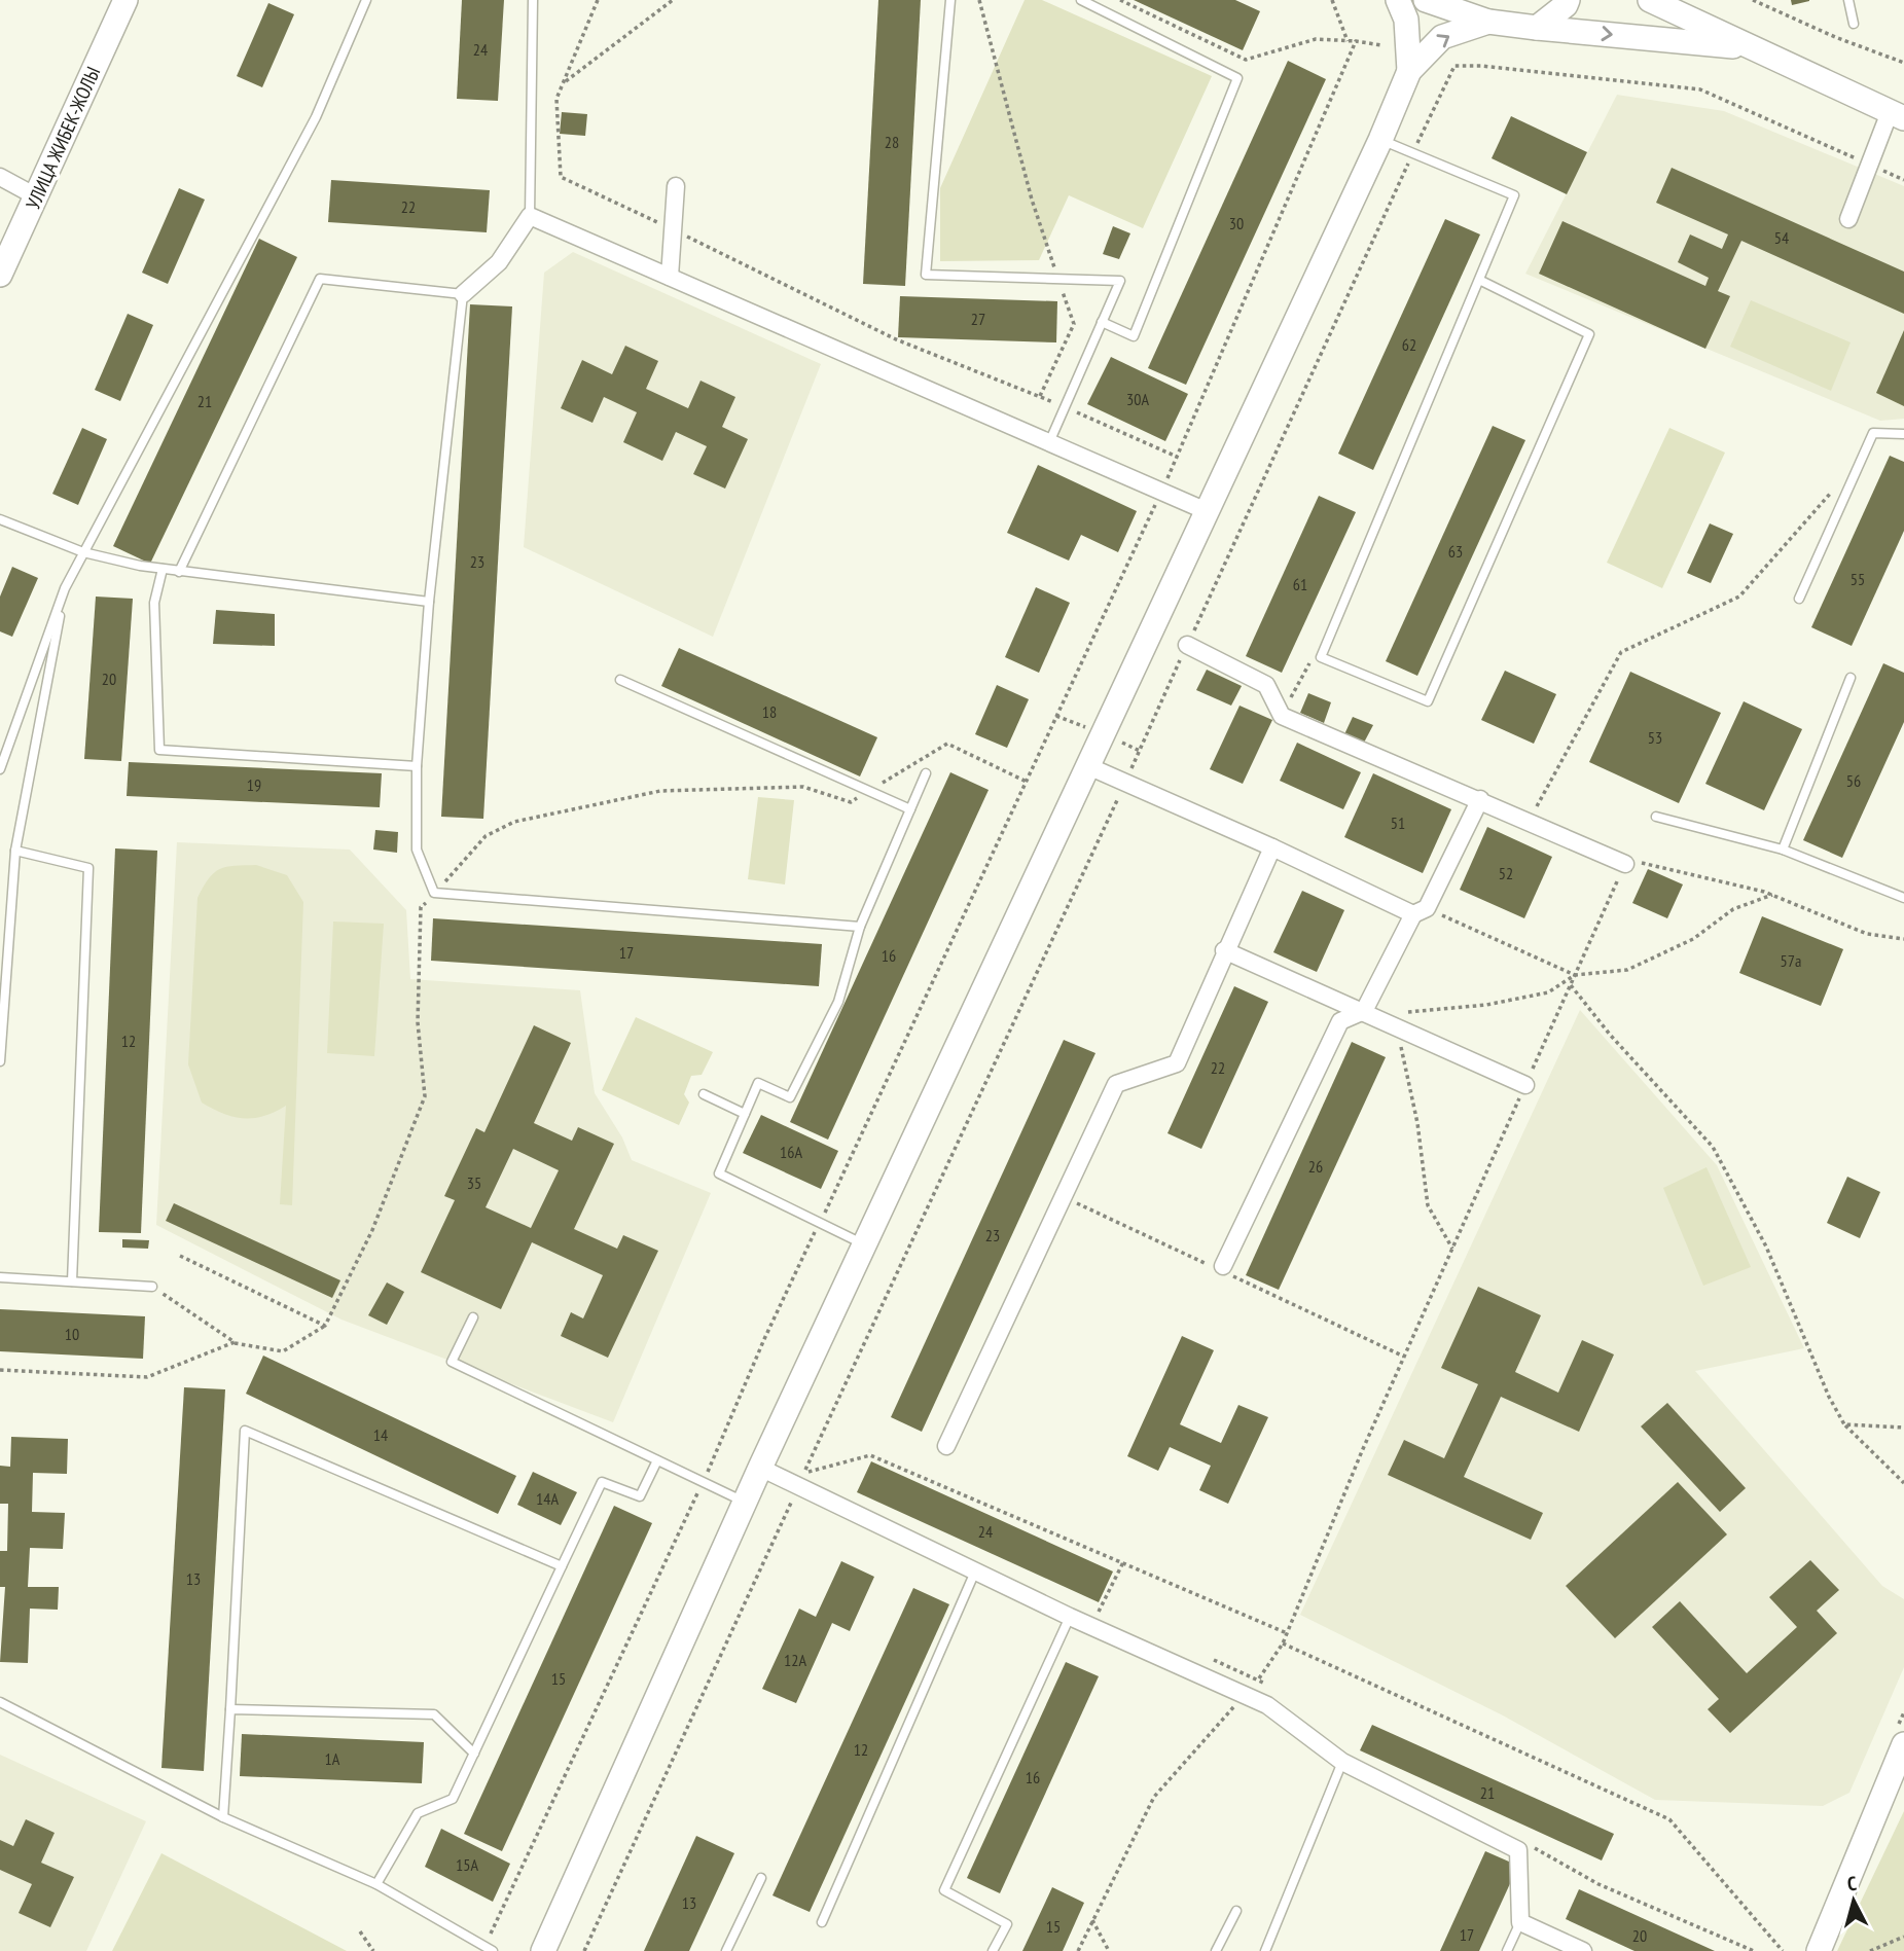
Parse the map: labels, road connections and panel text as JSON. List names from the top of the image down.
{
  "streets": {
    "street": ["УЛИЦА ЖИБЕК-ЖОЛЫ"]
  },
  "house_numbers": [
    "24",
    "28",
    "22",
    "30",
    "54",
    "27",
    "62",
    "30А",
    "21",
    "63",
    "23",
    "55",
    "61",
    "20",
    "18",
    "53",
    "56",
    "19",
    "51",
    "52",
    "17",
    "16",
    "57а",
    "12",
    "22",
    "16А",
    "26",
    "35",
    "23",
    "10",
    "14",
    "14А",
    "24",
    "13",
    "12А",
    "15",
    "12",
    "1А",
    "16",
    "21",
    "15А",
    "13",
    "15",
    "17",
    "20"
  ],
  "north": "top"
}
